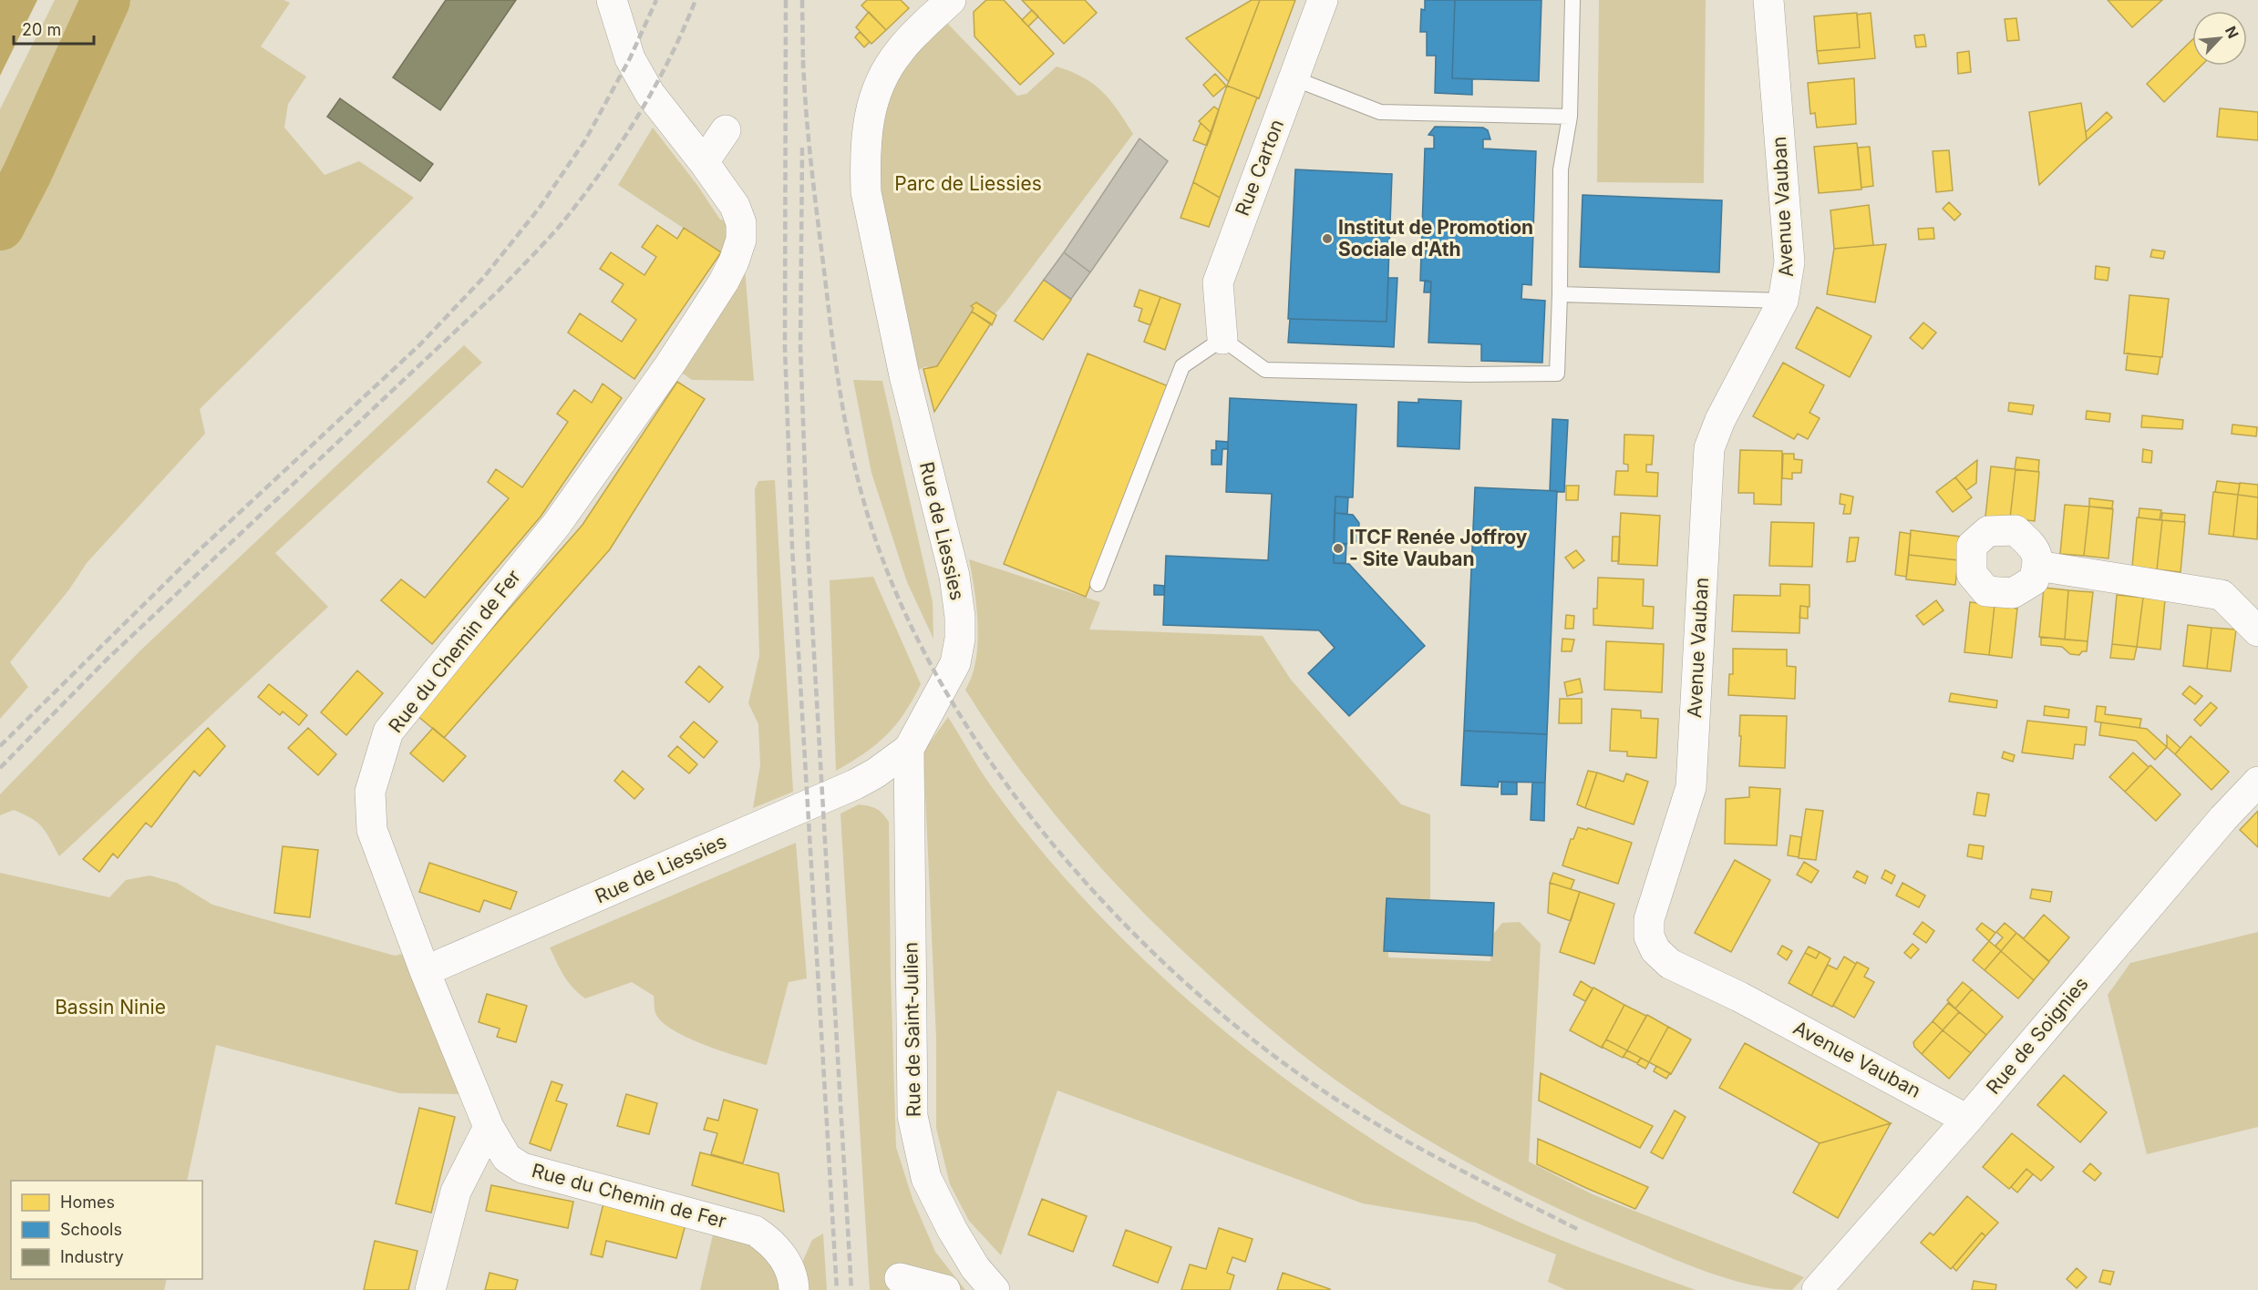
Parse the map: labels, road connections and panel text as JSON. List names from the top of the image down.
{
  "streets": {
    "street": [
      "Rue Carton",
      "Avenue Vauban",
      "Rue de Liessies",
      "Rue du Chemin de Fer",
      "Rue de Saint-Julien",
      "Rue de Soignies"
    ]
  },
  "crossings": [
    ["Avenue Vauban", "Rue de Soignies"],
    ["Rue de Liessies", "Rue du Chemin de Fer"],
    ["Rue de Liessies", "Rue de Saint-Julien"]
  ],
  "parks": ["Parc de Liessies", "Bassin Ninie"],
  "places": ["Institut de Promotion Sociale d'Ath", "ITCF Renée Joffroy - Site Vauban"],
  "legend": ["Homes", "Schools", "Industry"],
  "scale_bar": "20 m",
  "north": "top right"
}
